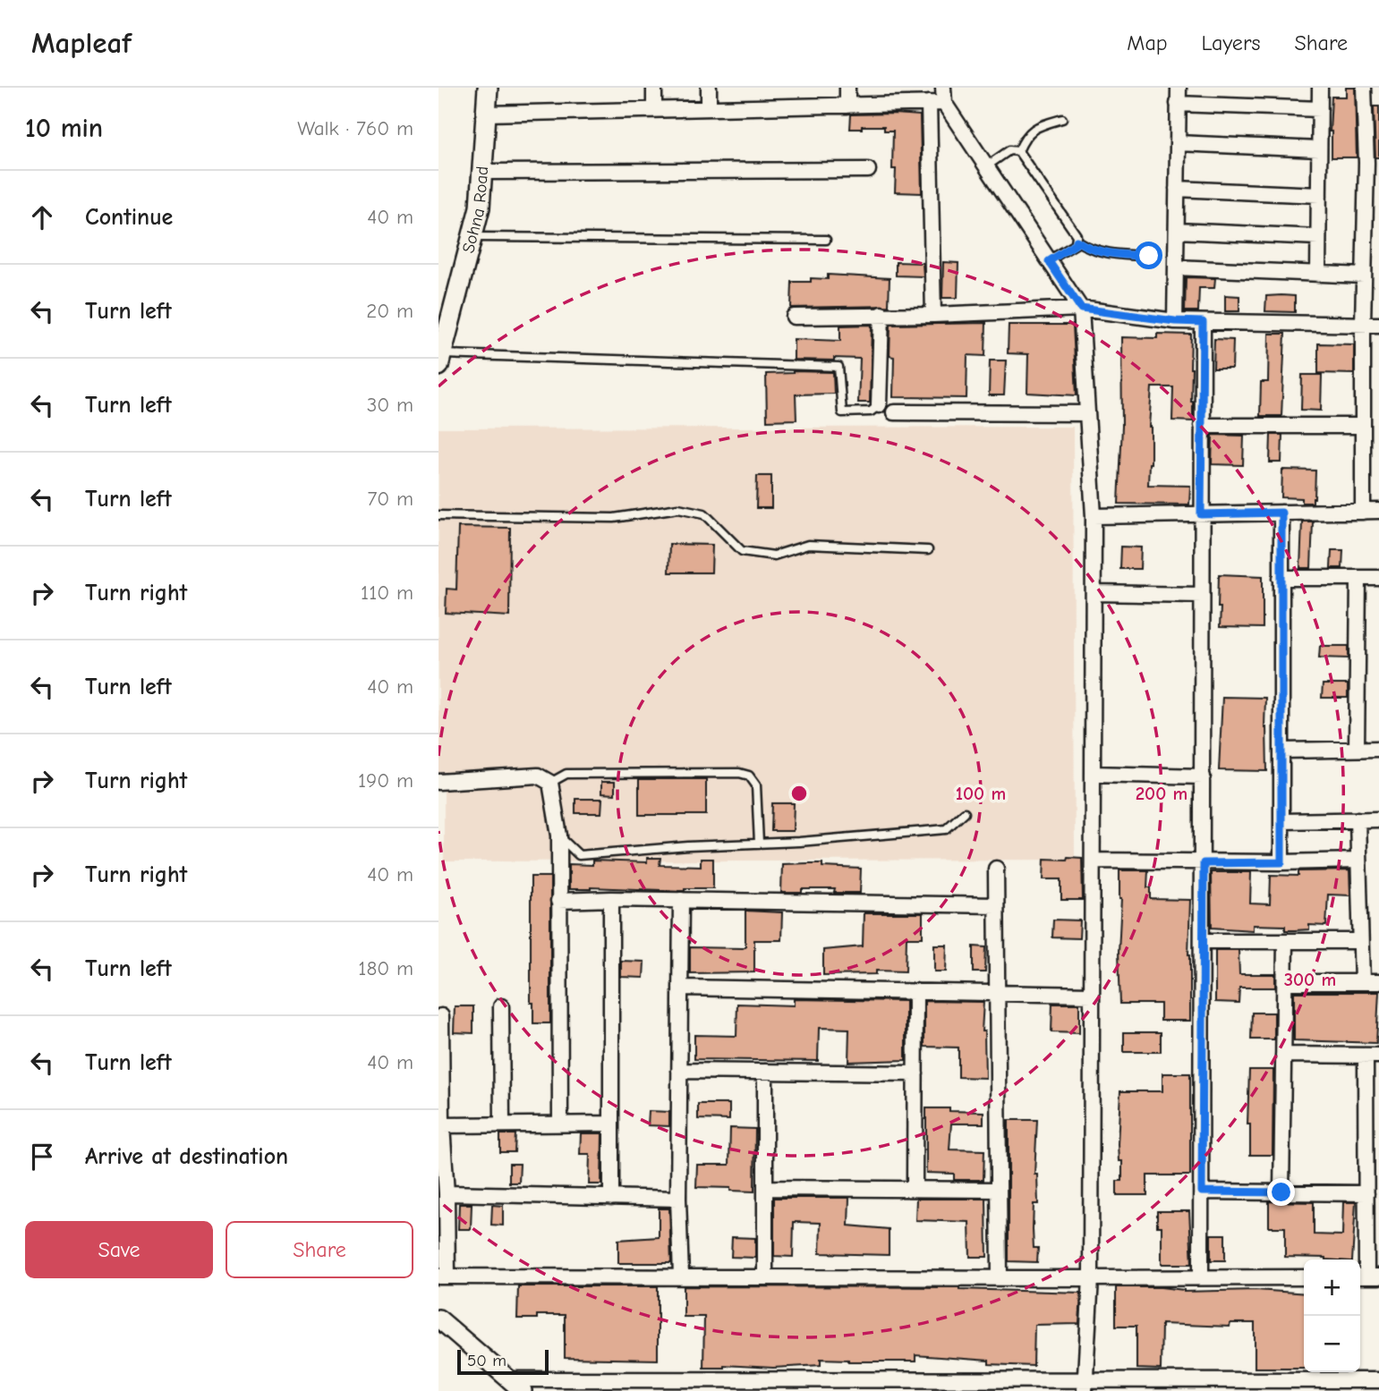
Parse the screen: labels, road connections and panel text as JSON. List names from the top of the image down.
{
  "streets": {
    "main road": ["Sohna Road"]
  },
  "scale_bar": "50 m",
  "page": {
    "header": "Mapleaf",
    "nav": ["Map", "Layers", "Share"],
    "heading": ["10 min", "Walk · 760 m"],
    "list": [
      ["Continue", "40 m"],
      ["Turn left", "20 m"],
      ["Turn left", "30 m"],
      ["Turn left", "70 m"],
      ["Turn right", "110 m"],
      ["Turn left", "40 m"],
      ["Turn right", "190 m"],
      ["Turn right", "40 m"],
      ["Turn left", "180 m"],
      ["Turn left", "40 m"],
      "Arrive at destination"
    ],
    "buttons": ["Save", "Share"],
    "map_buttons": ["+", "−"],
    "scale": "50 m"
  },
  "rings": ["100 m", "200 m", "300 m"]
}
